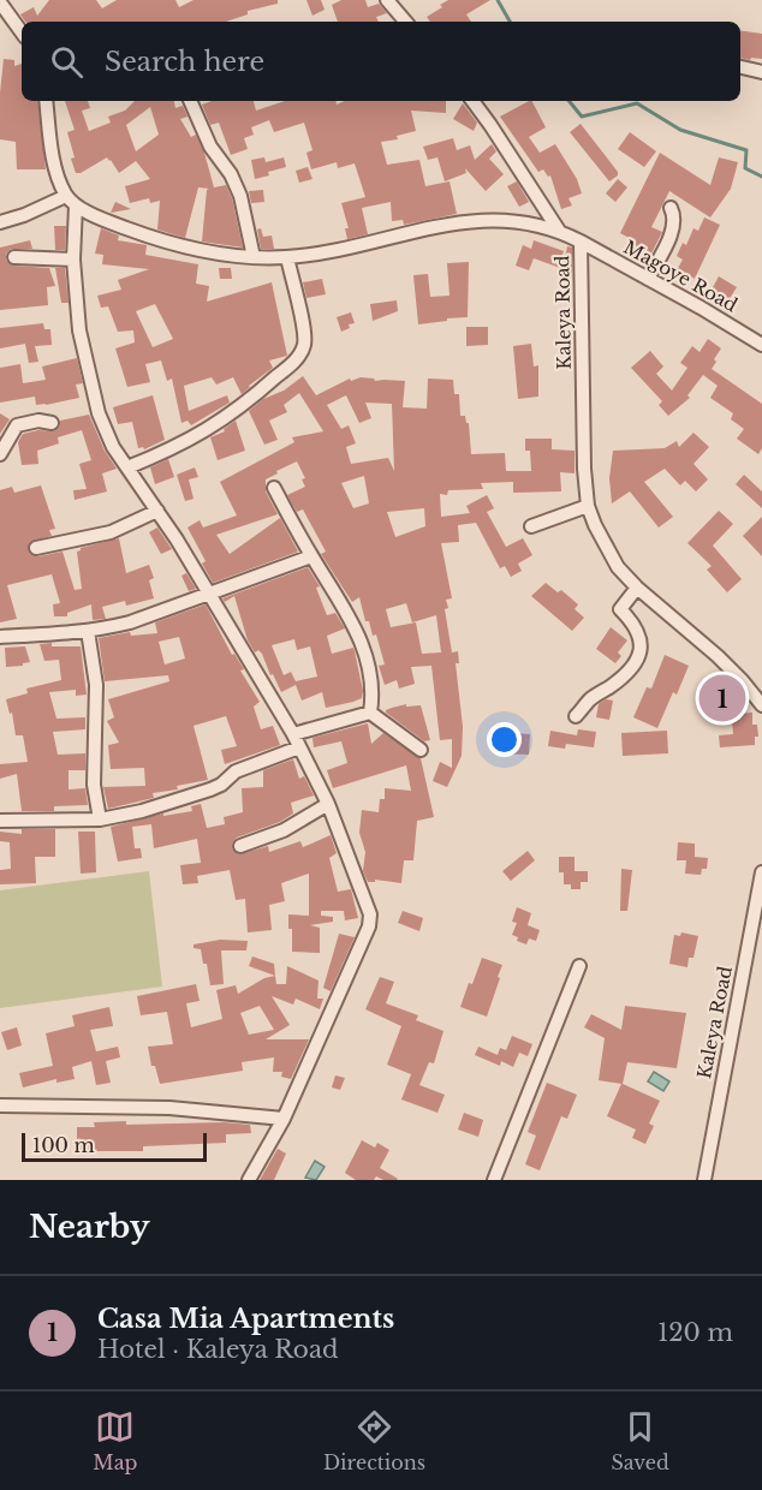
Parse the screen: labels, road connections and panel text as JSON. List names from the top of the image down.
{
  "streets": {
    "street": ["Magoye Road", "Kaleya Road"]
  },
  "crossings": [
    ["Magoye Road", "Kaleya Road"]
  ],
  "scale_bar": "100 m",
  "page": {
    "search": "Search here",
    "pins": "1",
    "scale": "100 m",
    "heading": "Nearby",
    "list": [
      {
        "mark": "1",
        "name": "Casa Mia Apartments",
        "note": "Hotel · Kaleya Road",
        "value": "120 m"
      }
    ],
    "nav": ["Map", "Directions", "Saved"]
  }
}
